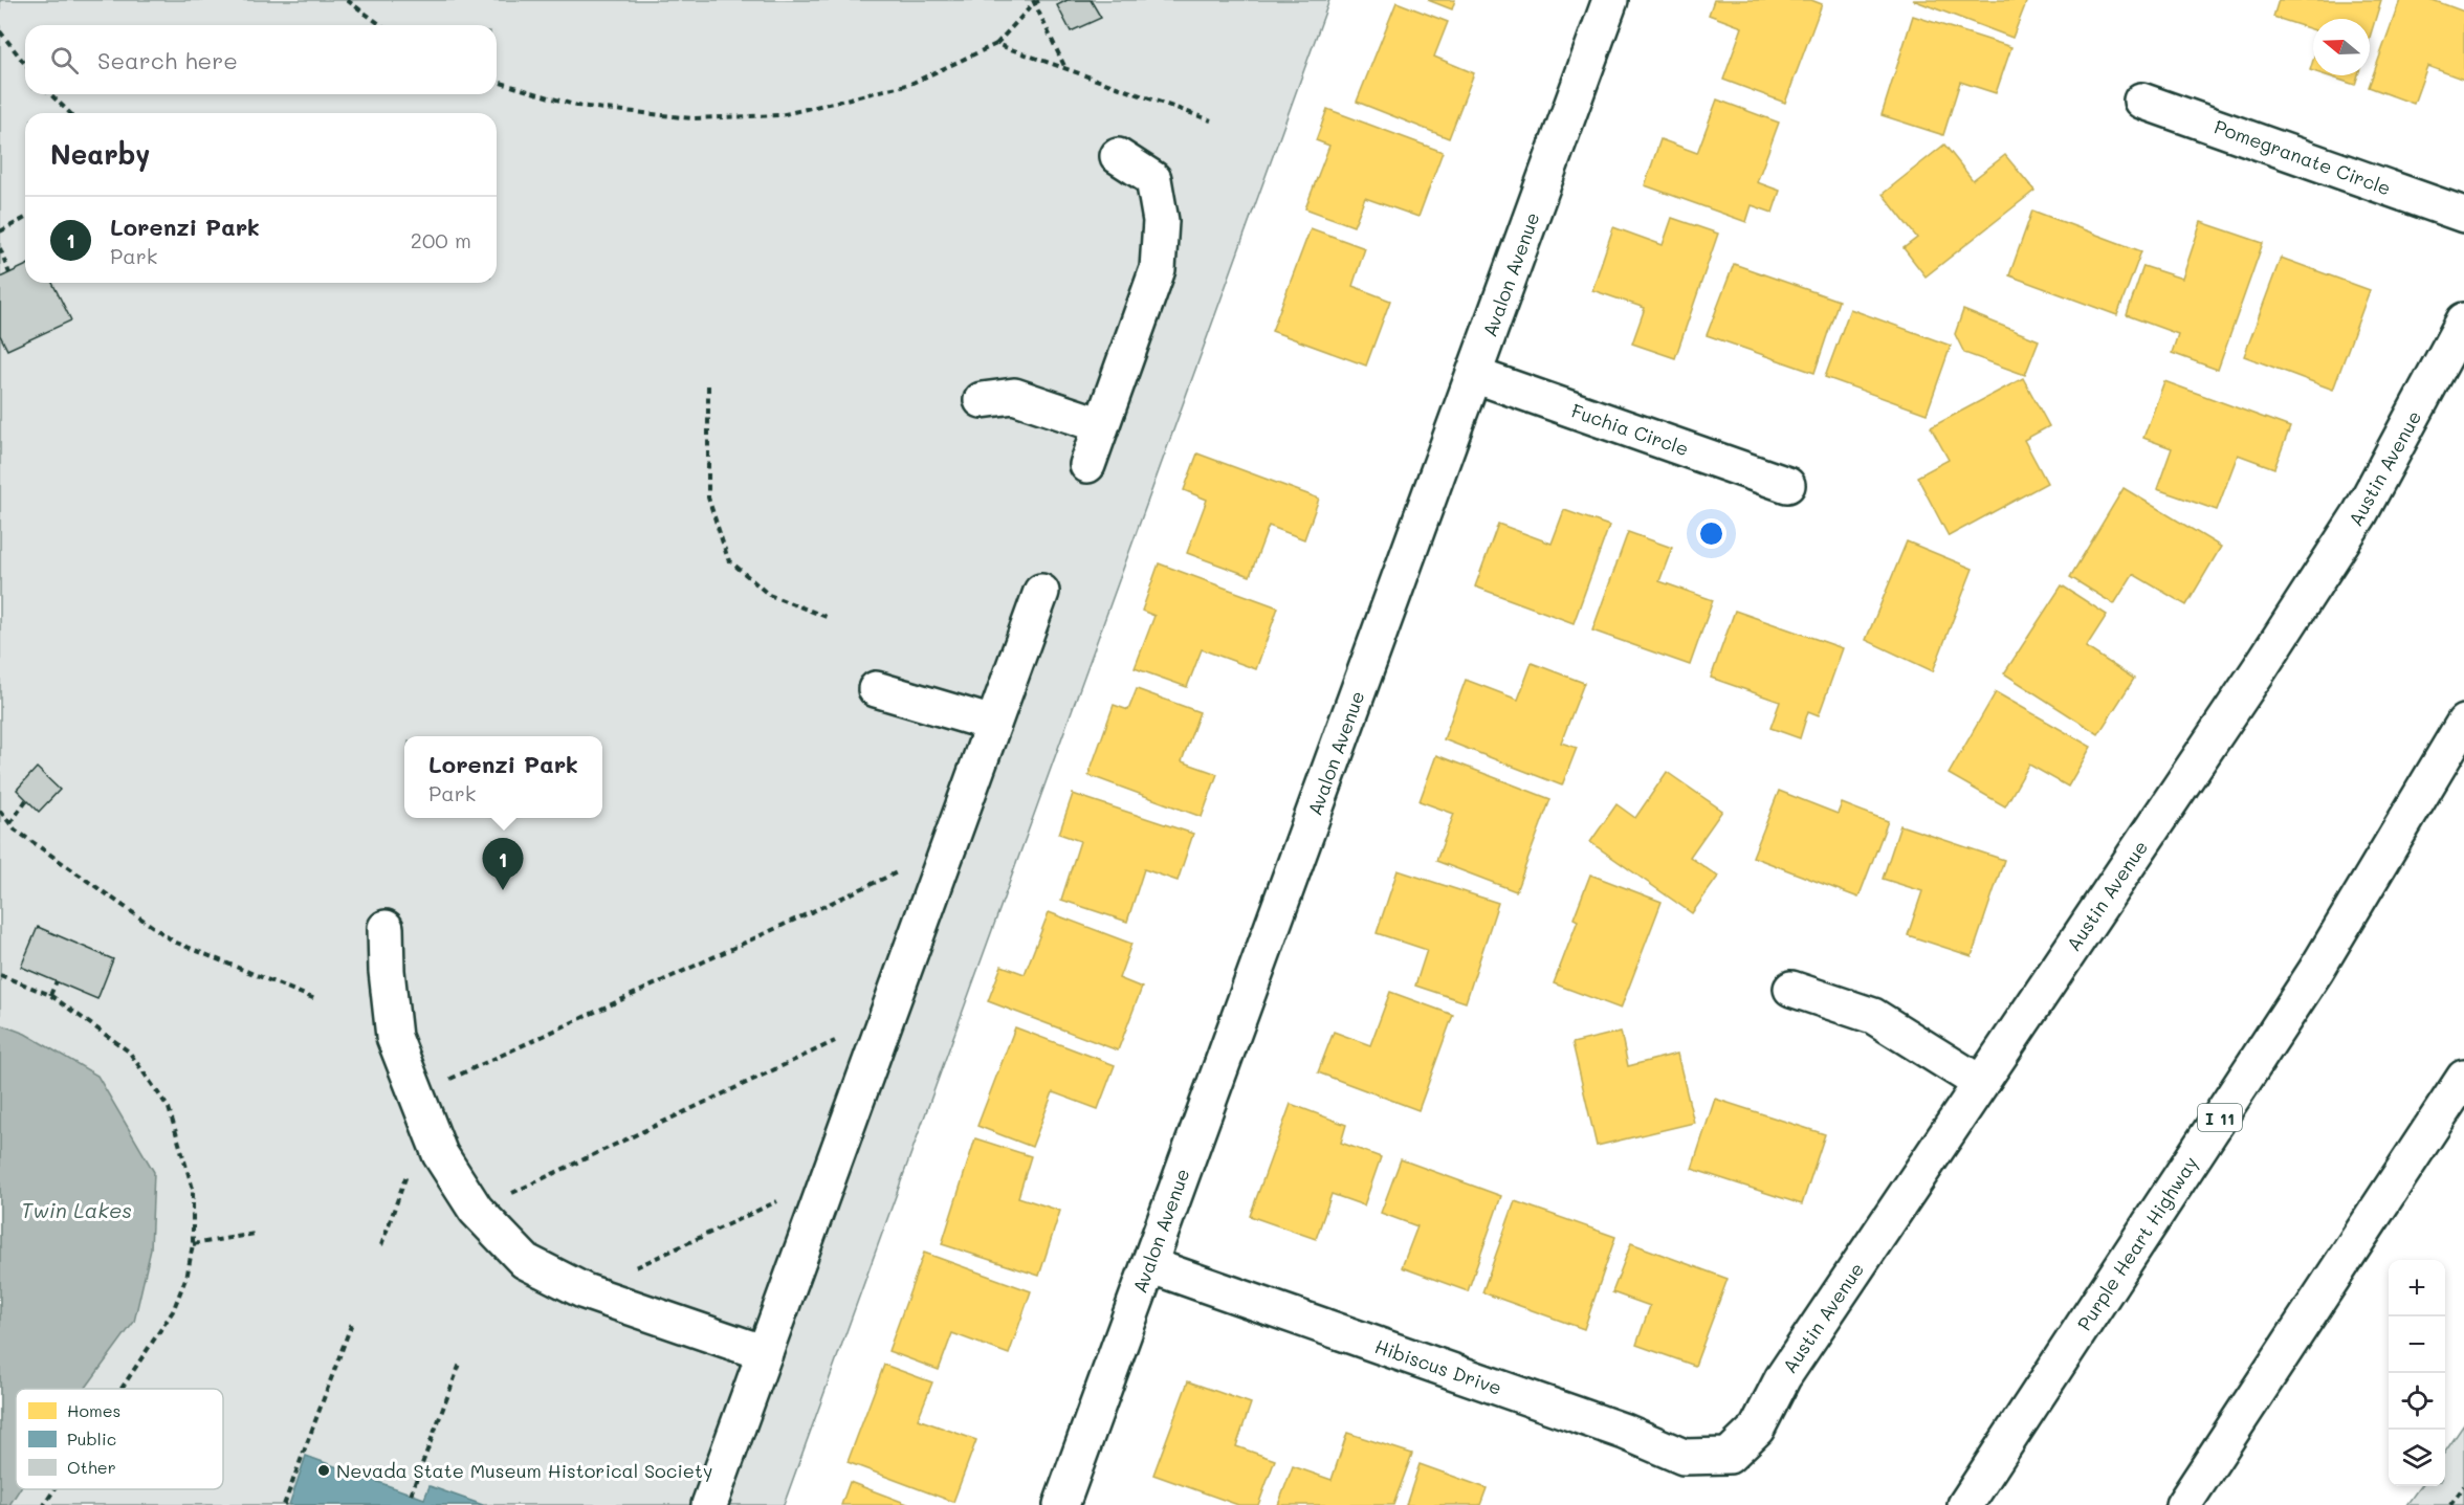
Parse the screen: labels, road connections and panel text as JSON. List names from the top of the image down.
{
  "streets": {
    "main road": [
      "Pomegranate Circle",
      "Avalon Avenue",
      "Fuchia Circle",
      "Austin Avenue",
      "I 11",
      "Purple Heart Highway",
      "Hibiscus Drive"
    ]
  },
  "crossings": [
    ["Avalon Avenue", "Fuchia Circle"],
    ["Avalon Avenue", "Hibiscus Drive"],
    ["Austin Avenue", "Hibiscus Drive"]
  ],
  "water": ["Twin Lakes"],
  "places": ["Nevada State Museum Historical Society"],
  "legend": ["Homes", "Public", "Other"],
  "north": "left",
  "page": {
    "search": "Search here",
    "heading": "Nearby",
    "list": [
      {
        "mark": "1",
        "name": "Lorenzi Park",
        "note": "Park",
        "value": "200 m"
      }
    ],
    "popup": ["Lorenzi Park", "Park"],
    "pins": "1",
    "map_buttons": ["+", "−"]
  }
}
